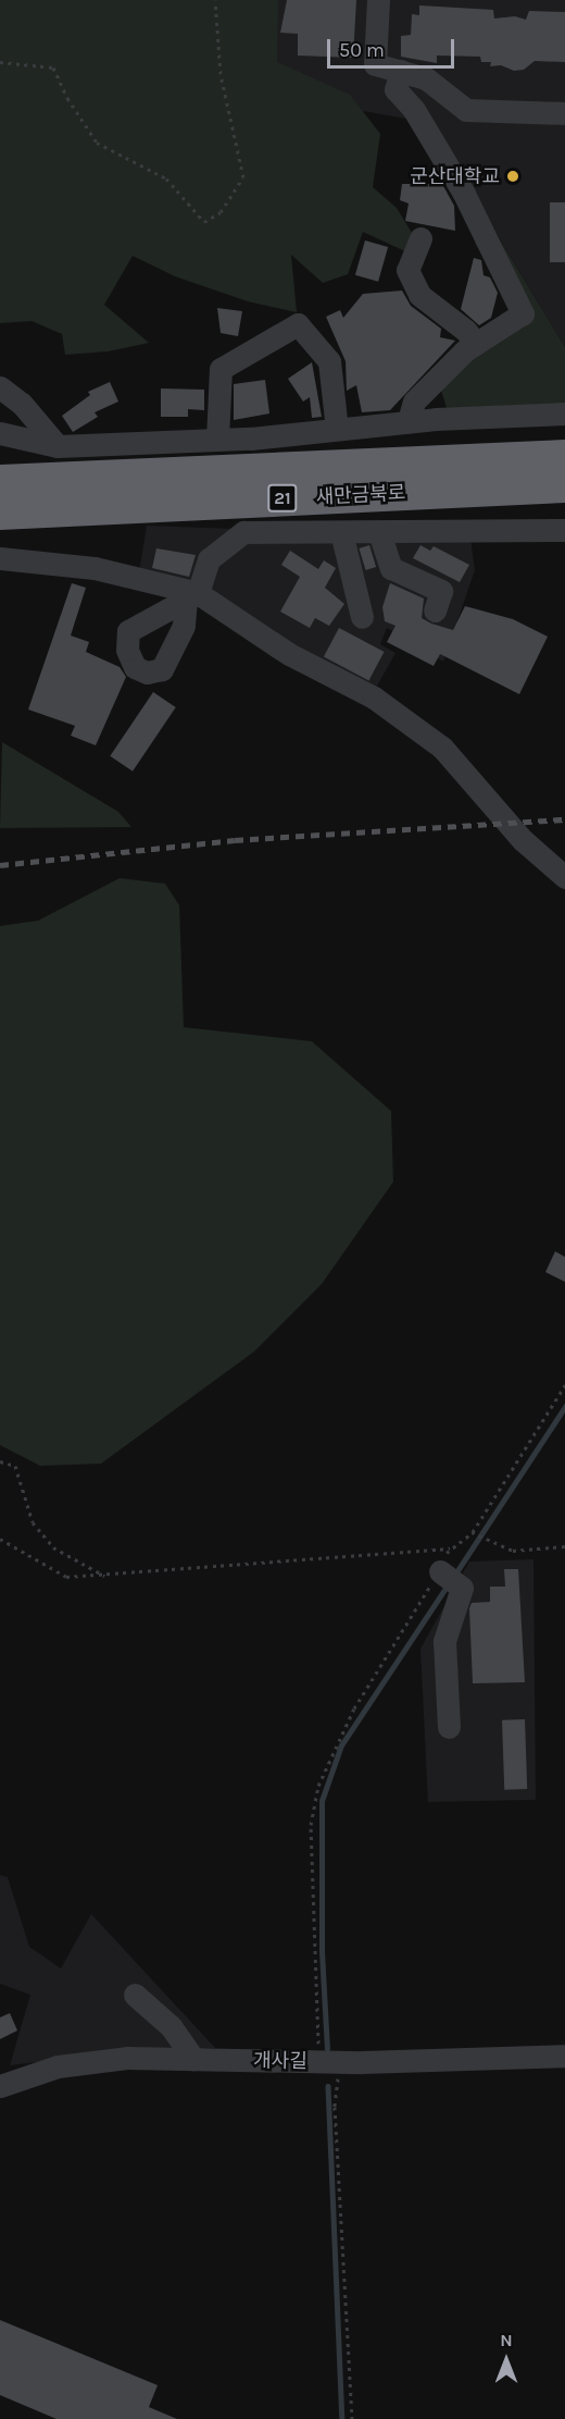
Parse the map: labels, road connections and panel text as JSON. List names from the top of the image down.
{
  "streets": {
    "highway": ["새만금북로", "21"],
    "street": ["개사길"]
  },
  "places": ["군산대학교"],
  "scale_bar": "50 m",
  "north": "top"
}
